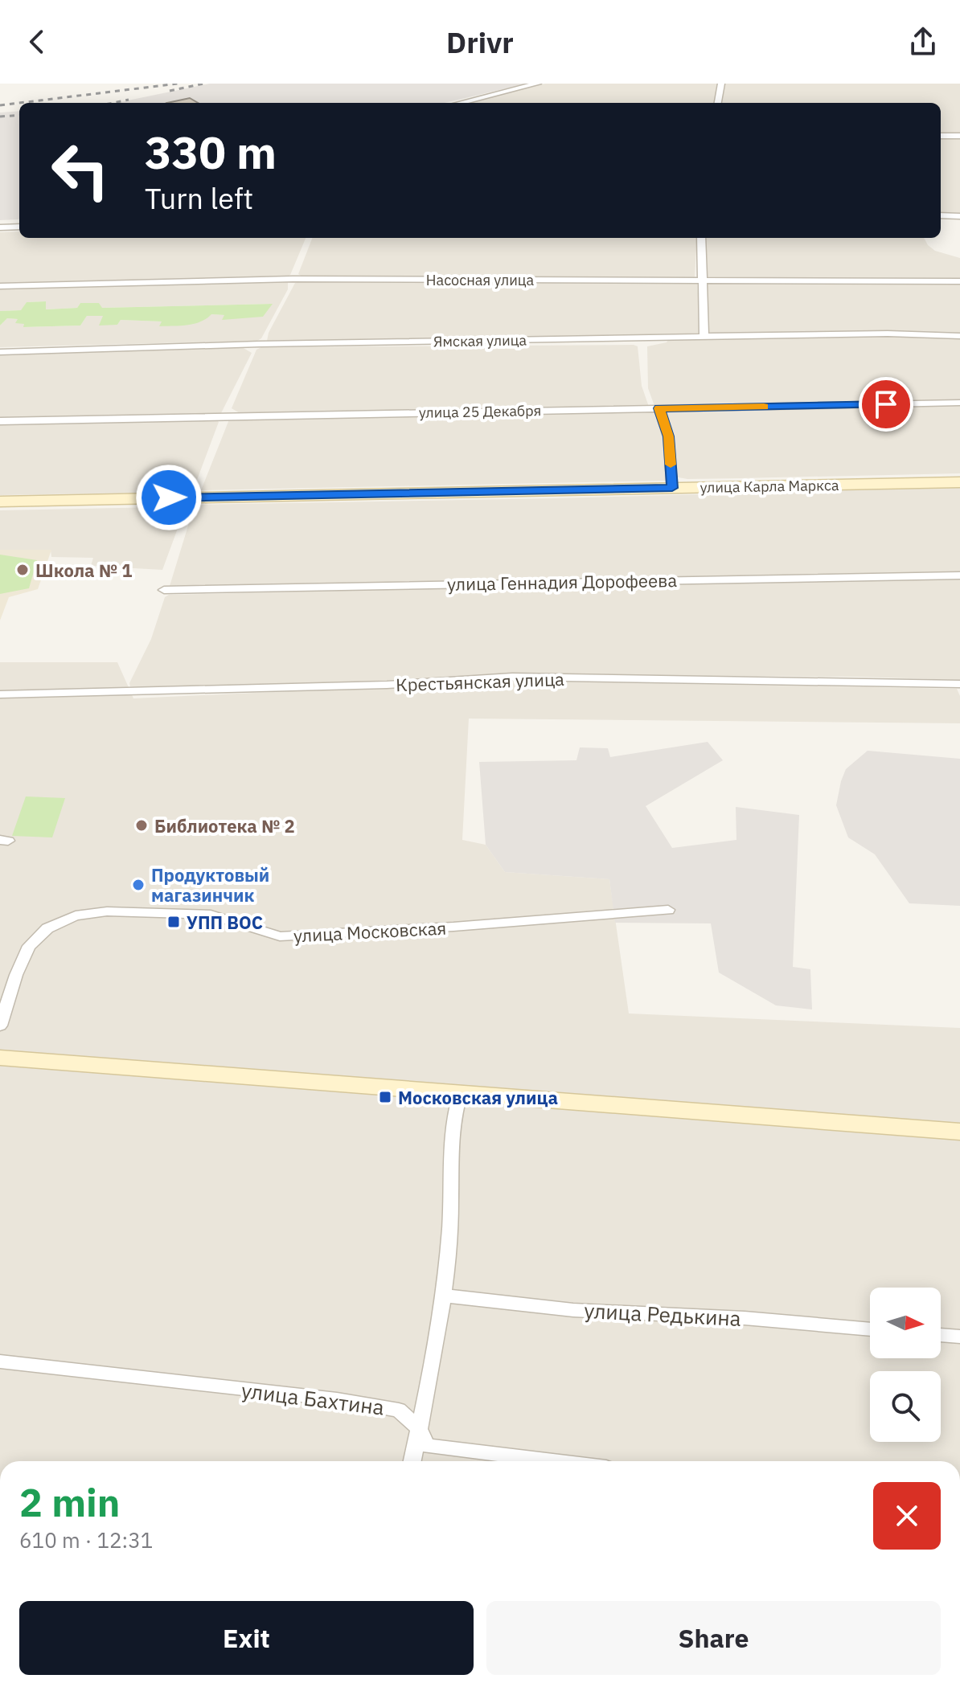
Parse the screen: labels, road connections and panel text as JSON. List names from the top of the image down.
{
  "streets": {
    "street": [
      "Насосная улица",
      "Ямская улица",
      "улица 25 Декабря",
      "улица Карла Маркса",
      "улица Геннадия Дорофеева",
      "Крестьянская улица",
      "улица Московская",
      "улица Редькина",
      "улица Бахтина"
    ]
  },
  "places": {
    "other": ["Школа № 1", "Библиотека № 2", "Продуктовый магазинчик"],
    "transit": ["УПП ВОС", "Московская улица"]
  },
  "north": "right",
  "page": {
    "header": "Drivr",
    "turn": ["330 m", "Turn left"],
    "heading": ["2 min", "610 m · 12:31"],
    "buttons": ["Exit", "Share"]
  }
}
